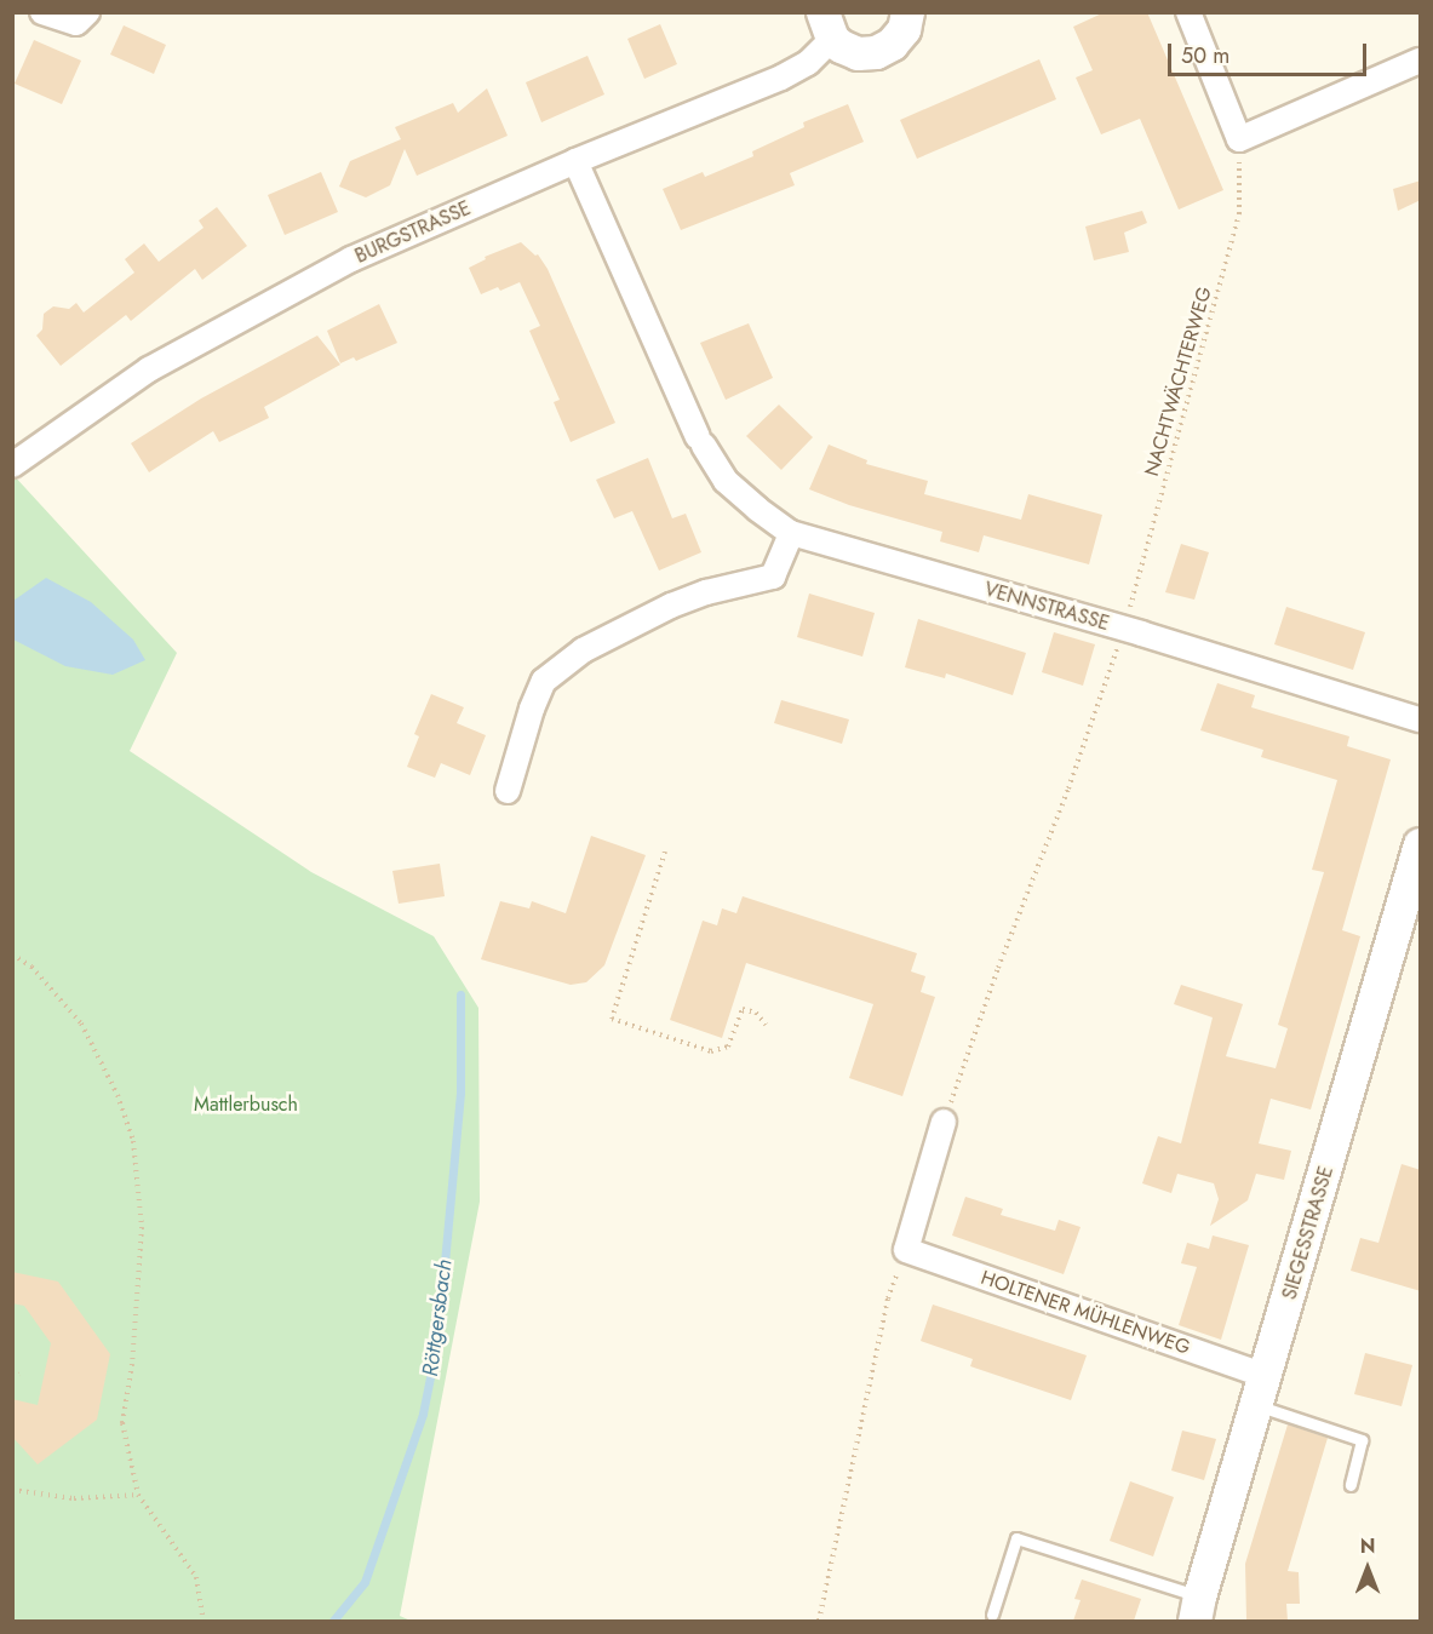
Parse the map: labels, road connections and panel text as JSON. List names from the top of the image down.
{
  "streets": {
    "main road": ["BURGSTRASSE", "SIEGESSTRASSE"],
    "street": ["VENNSTRASSE", "HOLTENER MÜHLENWEG"],
    "path": ["NACHTWÄCHTERWEG"]
  },
  "crossings": [
    ["BURGSTRASSE", "VENNSTRASSE"],
    ["NACHTWÄCHTERWEG", "VENNSTRASSE"],
    ["SIEGESSTRASSE", "HOLTENER MÜHLENWEG"]
  ],
  "water": ["Röttgersbach"],
  "parks": ["Mattlerbusch"],
  "scale_bar": "50 m",
  "north": "top"
}
